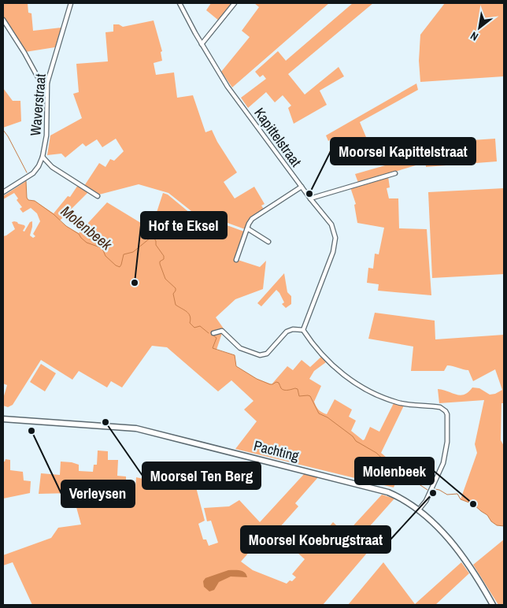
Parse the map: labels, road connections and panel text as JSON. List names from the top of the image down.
{
  "streets": {
    "main road": ["Pachting"],
    "street": ["Waverstraat", "Kapittelstraat"]
  },
  "water": ["Molenbeek"],
  "places": [
    "Moorsel Kapittelstraat",
    "Hof te Eksel",
    "Moorsel Ten Berg",
    "Verleysen",
    "Moorsel Koebrugstraat",
    "Molenbeek"
  ],
  "north": "bottom left"
}
